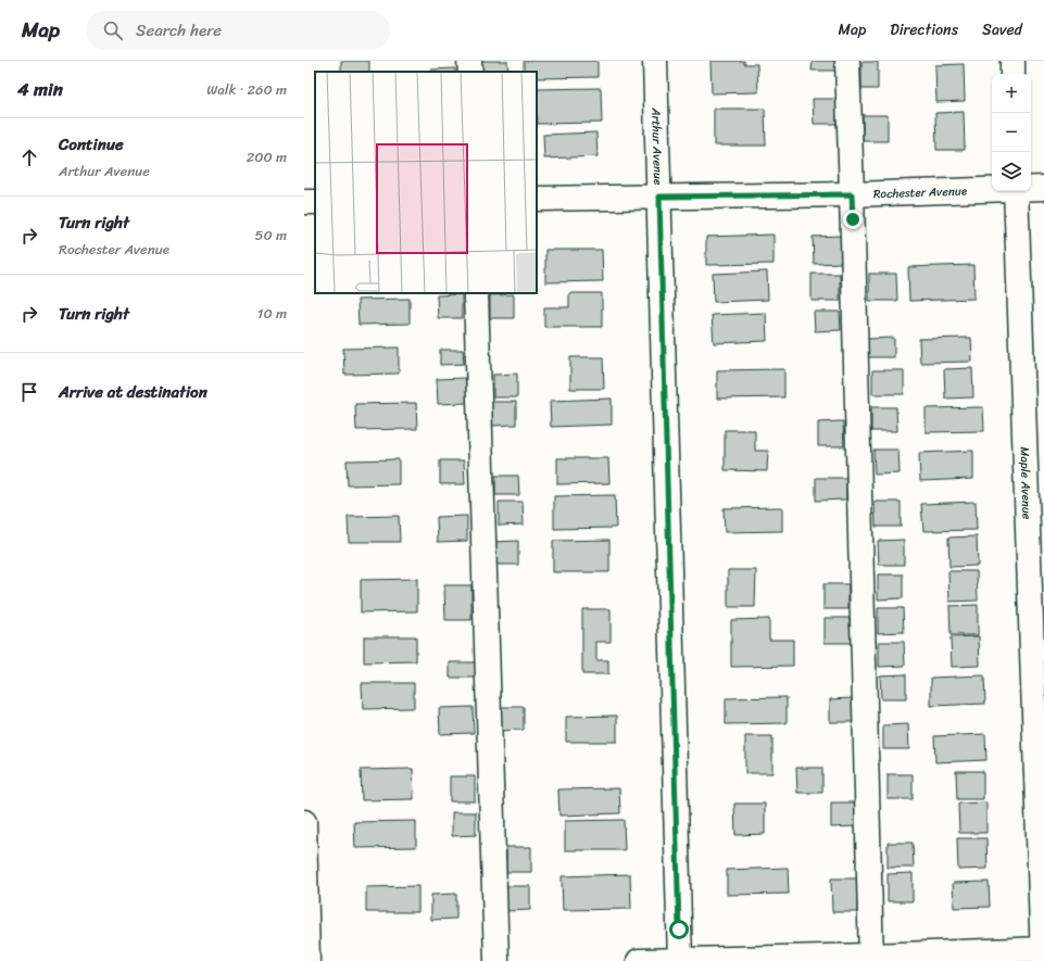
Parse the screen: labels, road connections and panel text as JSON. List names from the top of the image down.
{
  "streets": {
    "street": ["Arthur Avenue", "Rochester Avenue", "Maple Avenue"]
  },
  "crossings": [
    ["Arthur Avenue", "Rochester Avenue"]
  ],
  "page": {
    "header": "Map",
    "search": "Search here",
    "nav": ["Map", "Directions", "Saved"],
    "heading": ["4 min", "Walk · 260 m"],
    "map_buttons": ["+", "−"],
    "list": [
      ["Continue", "Arthur Avenue", "200 m"],
      ["Turn right", "Rochester Avenue", "50 m"],
      ["Turn right", "10 m"],
      "Arrive at destination"
    ]
  }
}
